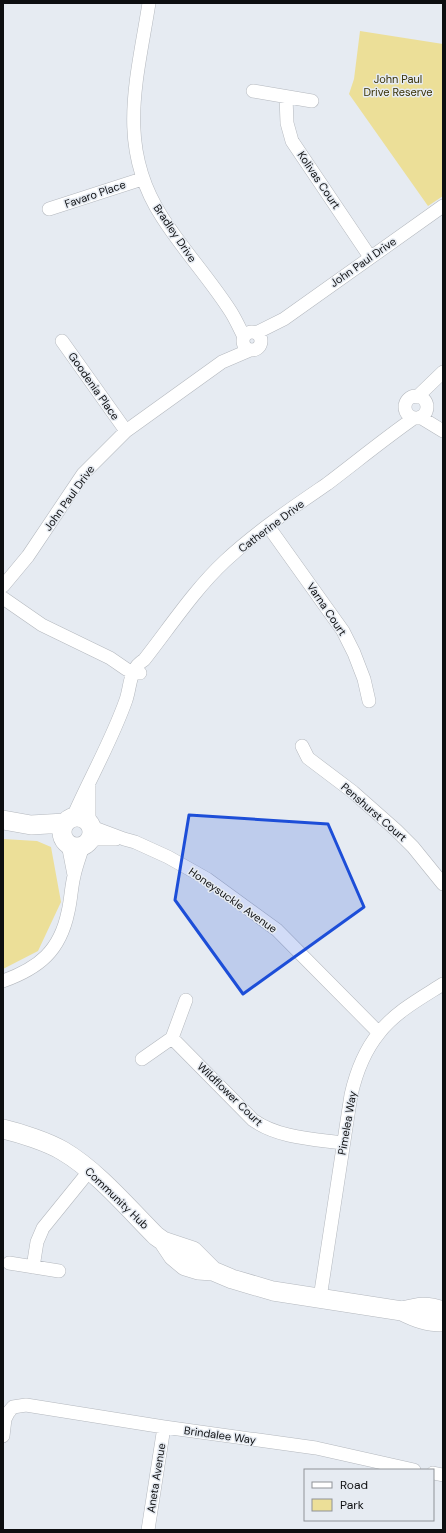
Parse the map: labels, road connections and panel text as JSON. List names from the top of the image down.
{
  "streets": {
    "street": [
      "Kolivas Court",
      "Favaro Place",
      "Bradley Drive",
      "John Paul Drive",
      "Goodenia Place",
      "Catherine Drive",
      "Varna Court",
      "Penshurst Court",
      "Honeysuckle Avenue",
      "Wildflower Court",
      "Pimelea Way",
      "Community Hub",
      "Brindalee Way",
      "Aneta Avenue"
    ]
  },
  "crossings": [
    ["Kolivas Court", "John Paul Drive"],
    ["Favaro Place", "Bradley Drive"],
    ["Bradley Drive", "John Paul Drive"],
    ["John Paul Drive", "Goodenia Place"],
    ["Catherine Drive", "Varna Court"],
    ["Honeysuckle Avenue", "Pimelea Way"],
    ["Wildflower Court", "Pimelea Way"],
    ["Pimelea Way", "Community Hub"],
    ["Brindalee Way", "Aneta Avenue"]
  ],
  "parks": ["John Paul Drive Reserve"],
  "legend": ["Road", "Park"]
}
